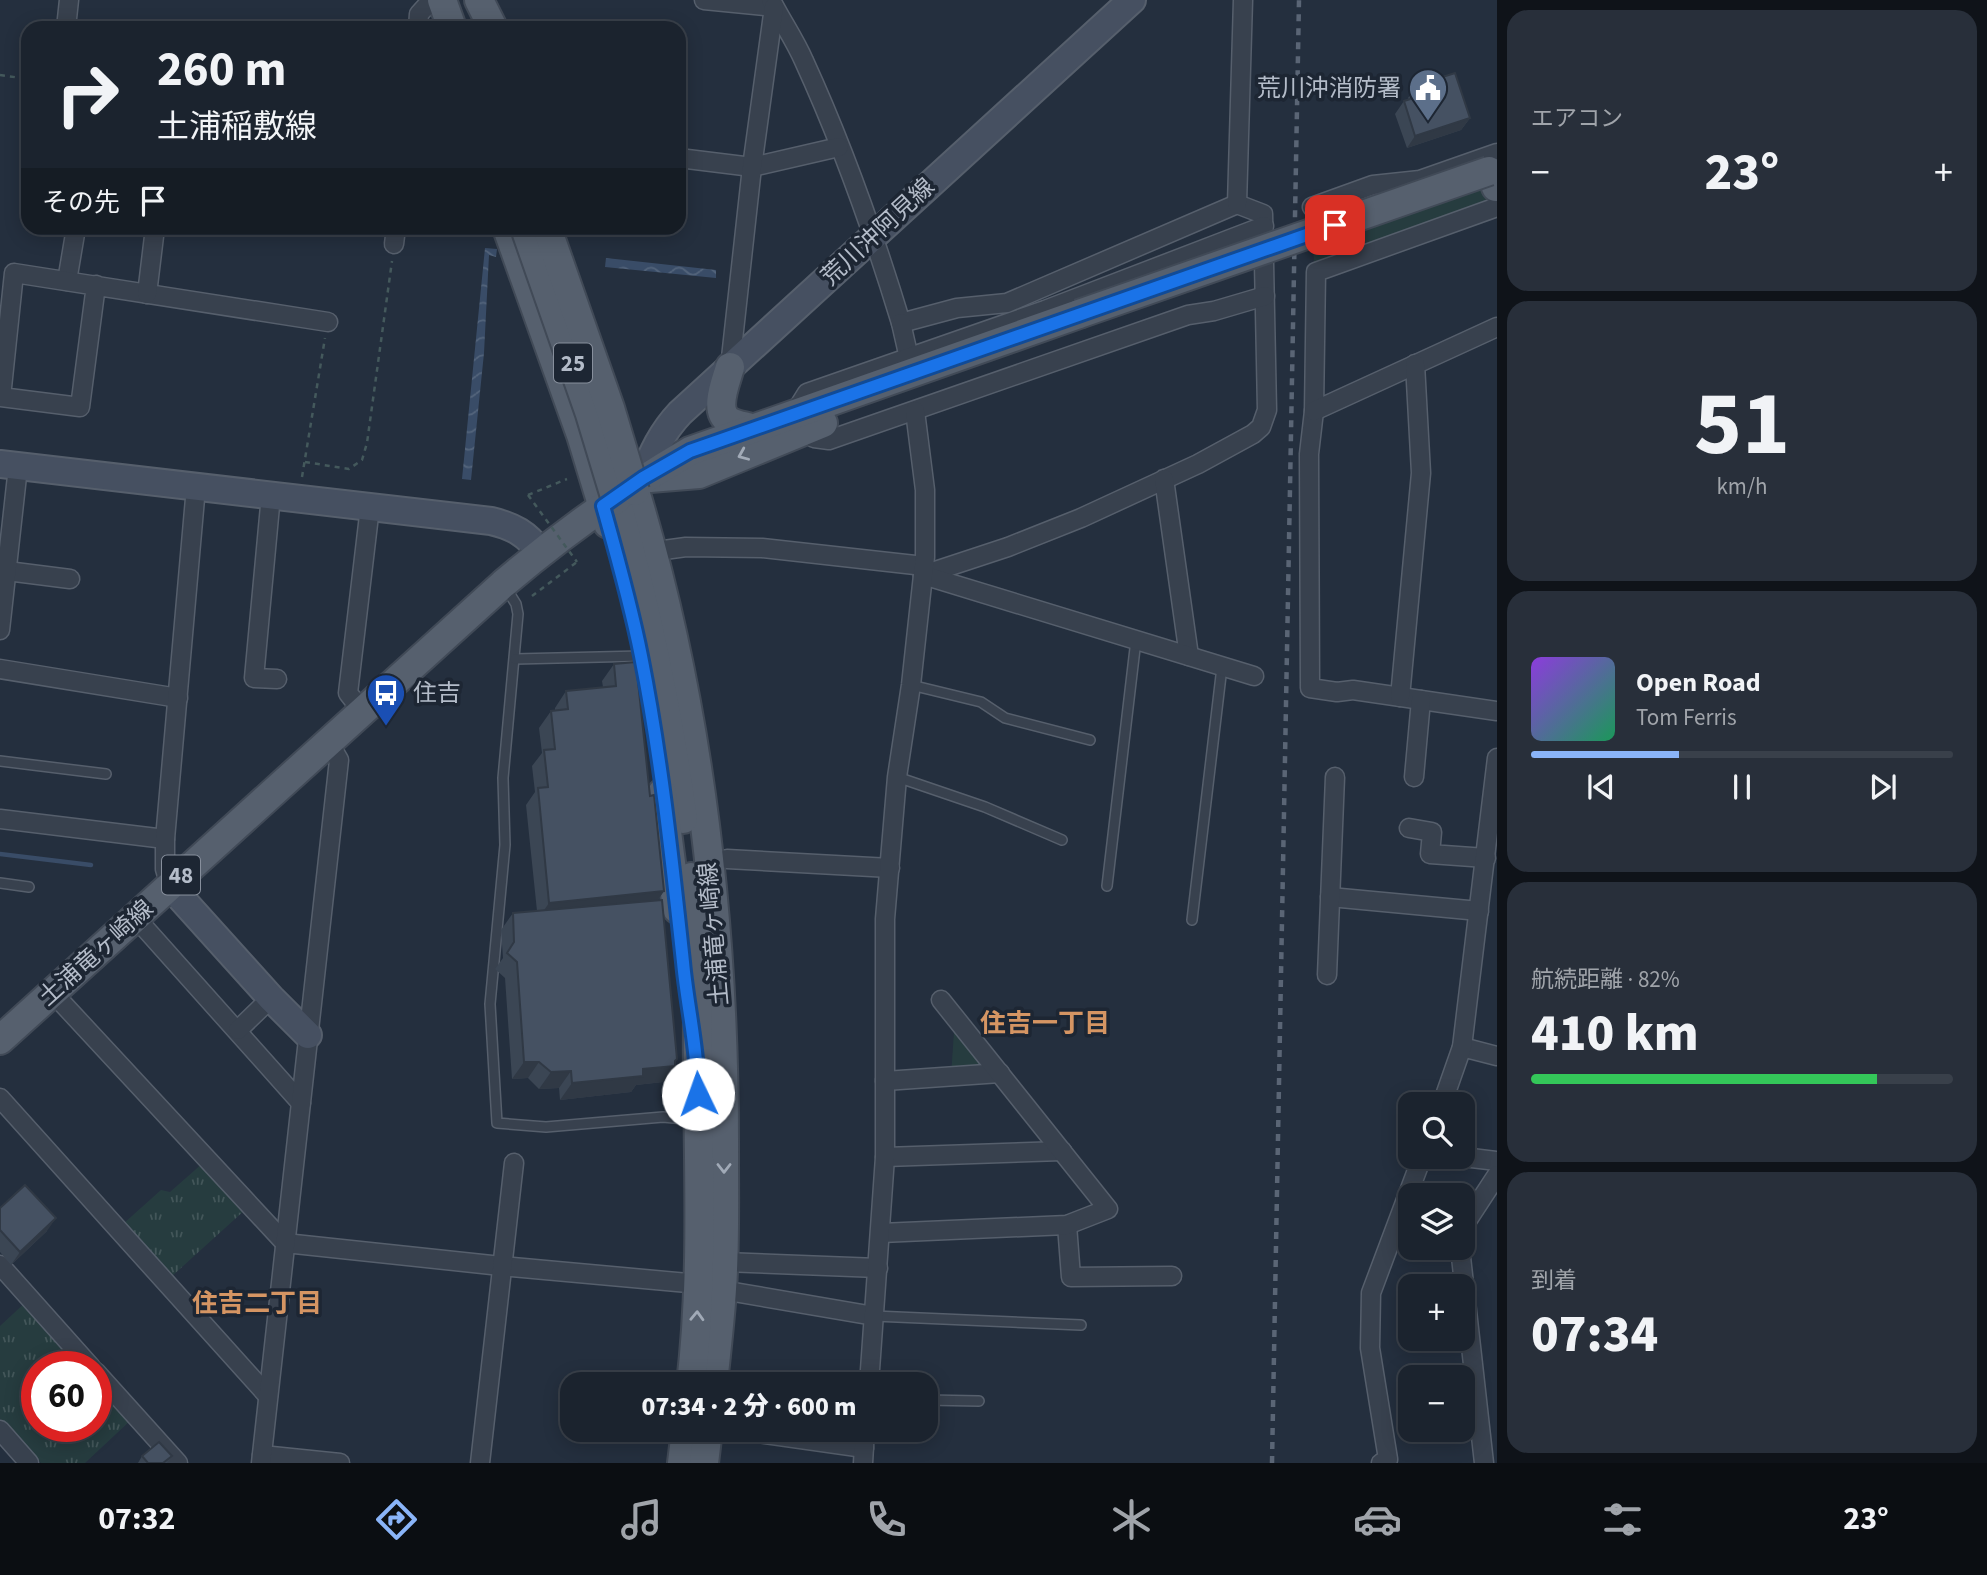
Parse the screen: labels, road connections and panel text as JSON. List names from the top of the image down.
{
  "streets": {
    "main road": ["25", "48", "土浦竜ヶ崎線"],
    "street": ["荒川沖阿見線"]
  },
  "crossings": [
    ["荒川沖阿見線", "25"],
    ["荒川沖阿見線", "土浦竜ヶ崎線"],
    ["25", "土浦竜ヶ崎線"]
  ],
  "districts": ["住吉一丁目", "住吉二丁目"],
  "places": {
    "public building": ["荒川沖消防署"],
    "bus stop": ["住吉"]
  },
  "page": {
    "tile": [
      "エアコン",
      ["51", "km/h"],
      ["航続距離 · 82%", "410 km"],
      ["到着", "07:34"]
    ],
    "turn": ["260 m", "土浦稲敷線"],
    "heat": ["−", "23°", "+"],
    "then": "その先",
    "song": ["Open Road", "Tom Ferris"],
    "map_buttons": ["+", "−"],
    "limit": "60",
    "trip": "07:34 · 2 分 · 600 m",
    "tabs": ["07:32", "23°"]
  }
}
